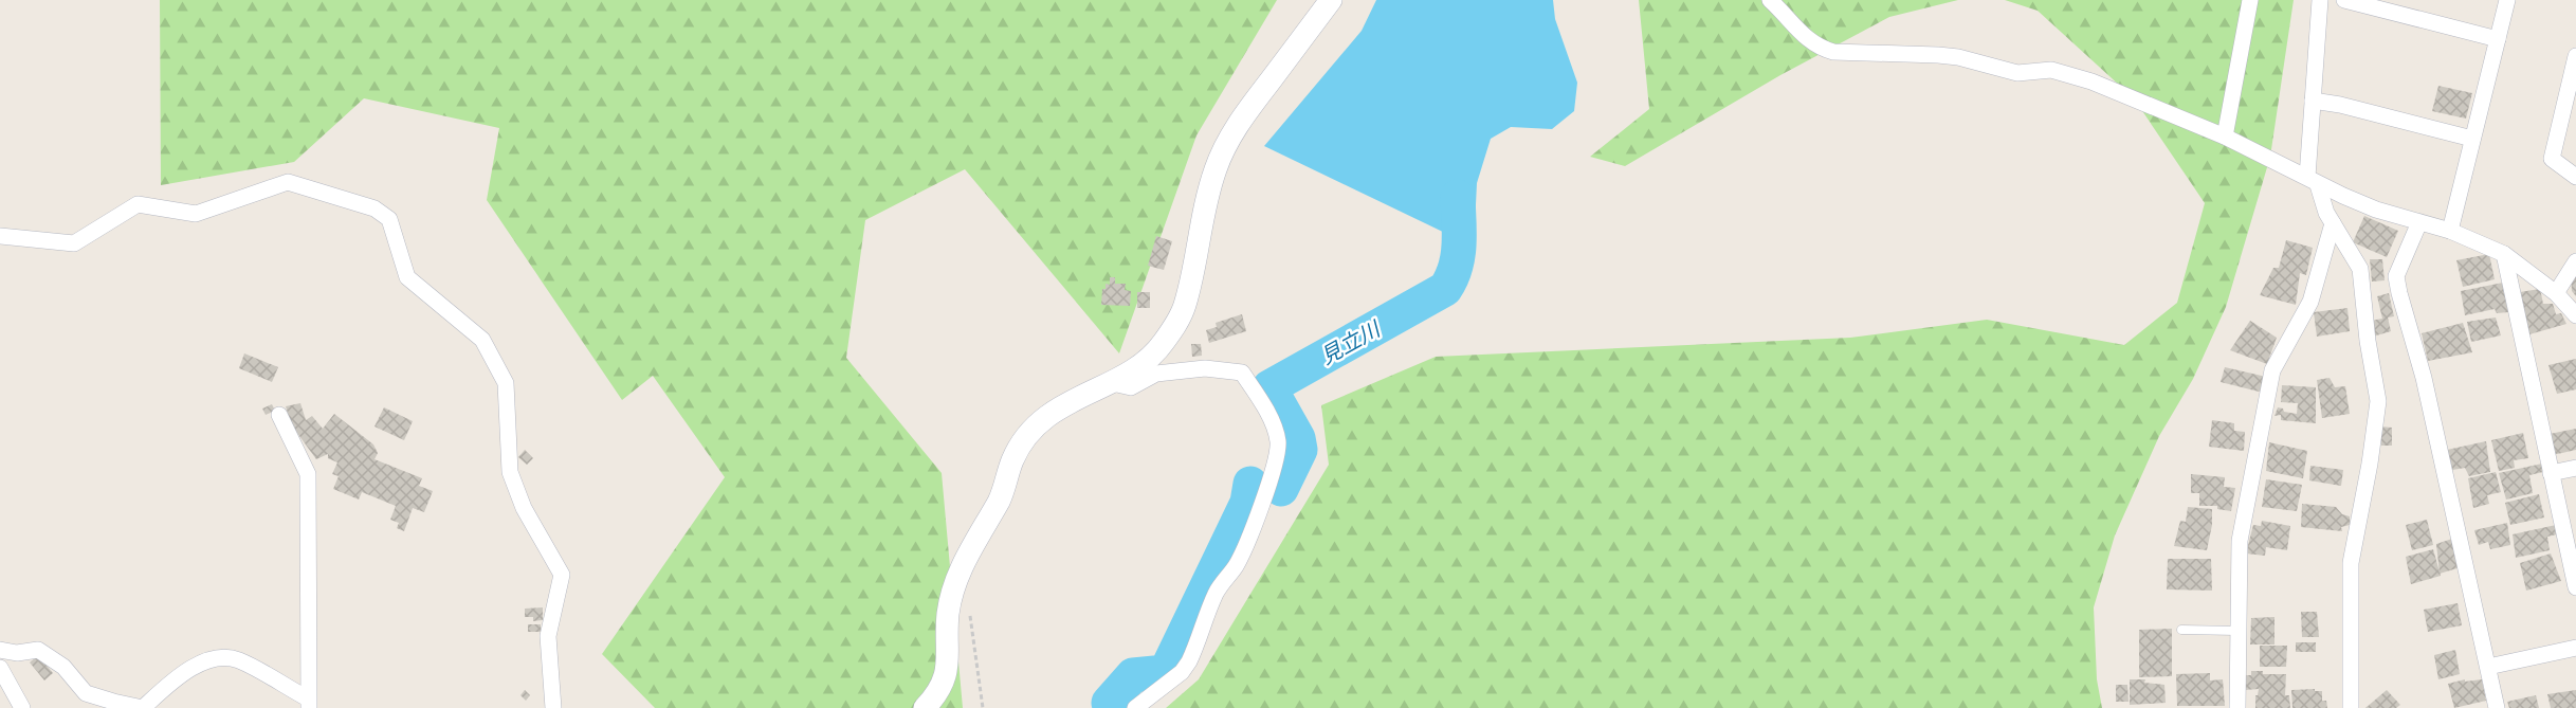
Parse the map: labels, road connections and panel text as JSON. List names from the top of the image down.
{
  "water": ["見立川"]
}
